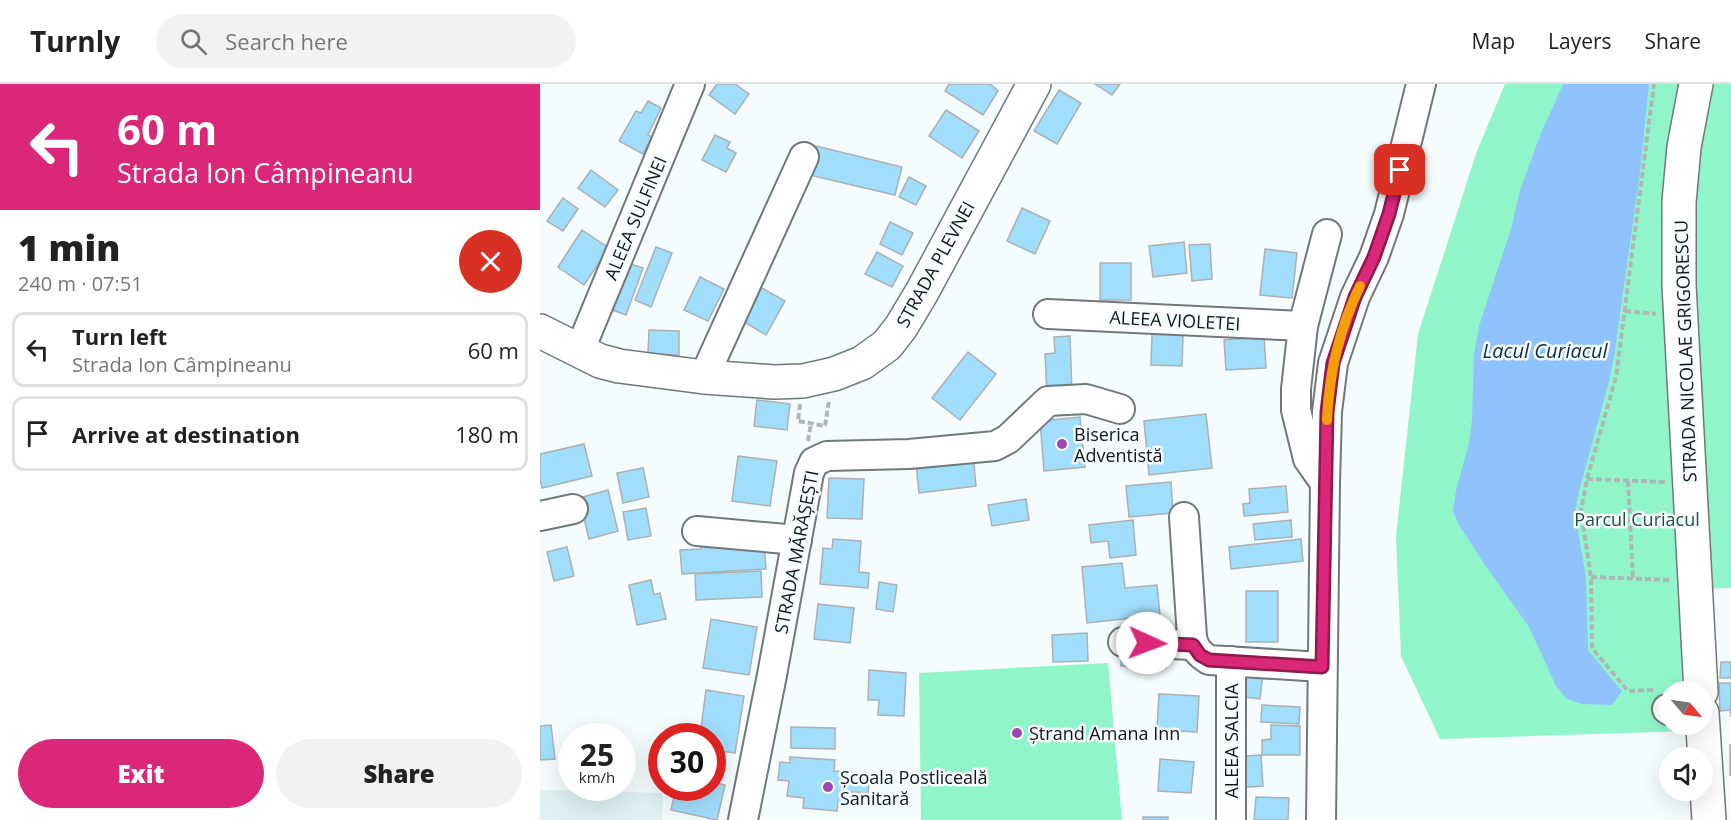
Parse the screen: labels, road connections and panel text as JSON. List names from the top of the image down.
{
  "streets": {
    "main road": ["STRADA PLEVNEI", "STRADA NICOLAE GRIGORESCU"],
    "street": [
      "ALEEA SULFINEI",
      "ALEEA VIOLETEI",
      "STRADA MĂRĂȘEȘTI",
      "ALEEA SALCIA"
    ]
  },
  "crossings": [
    ["ALEEA SULFINEI", "STRADA PLEVNEI"]
  ],
  "water": ["Lacul Curiacul"],
  "parks": ["Parcul Curiacul"],
  "places": ["Biserica Adventistă", "Ștrand Amana Inn", "Școala Postliceală Sanitară"],
  "north": "bottom right",
  "page": {
    "header": "Turnly",
    "search": "Search here",
    "nav": ["Map", "Layers", "Share"],
    "turn": ["60 m", "Strada Ion Câmpineanu"],
    "heading": ["1 min", "240 m · 07:51"],
    "list": [
      {
        "name": "Turn left",
        "note": "Strada Ion Câmpineanu",
        "value": "60 m"
      },
      {
        "name": "Arrive at destination",
        "value": "180 m"
      }
    ],
    "speed": "25 km/h",
    "limit": "30",
    "buttons": ["Exit", "Share"]
  }
}
